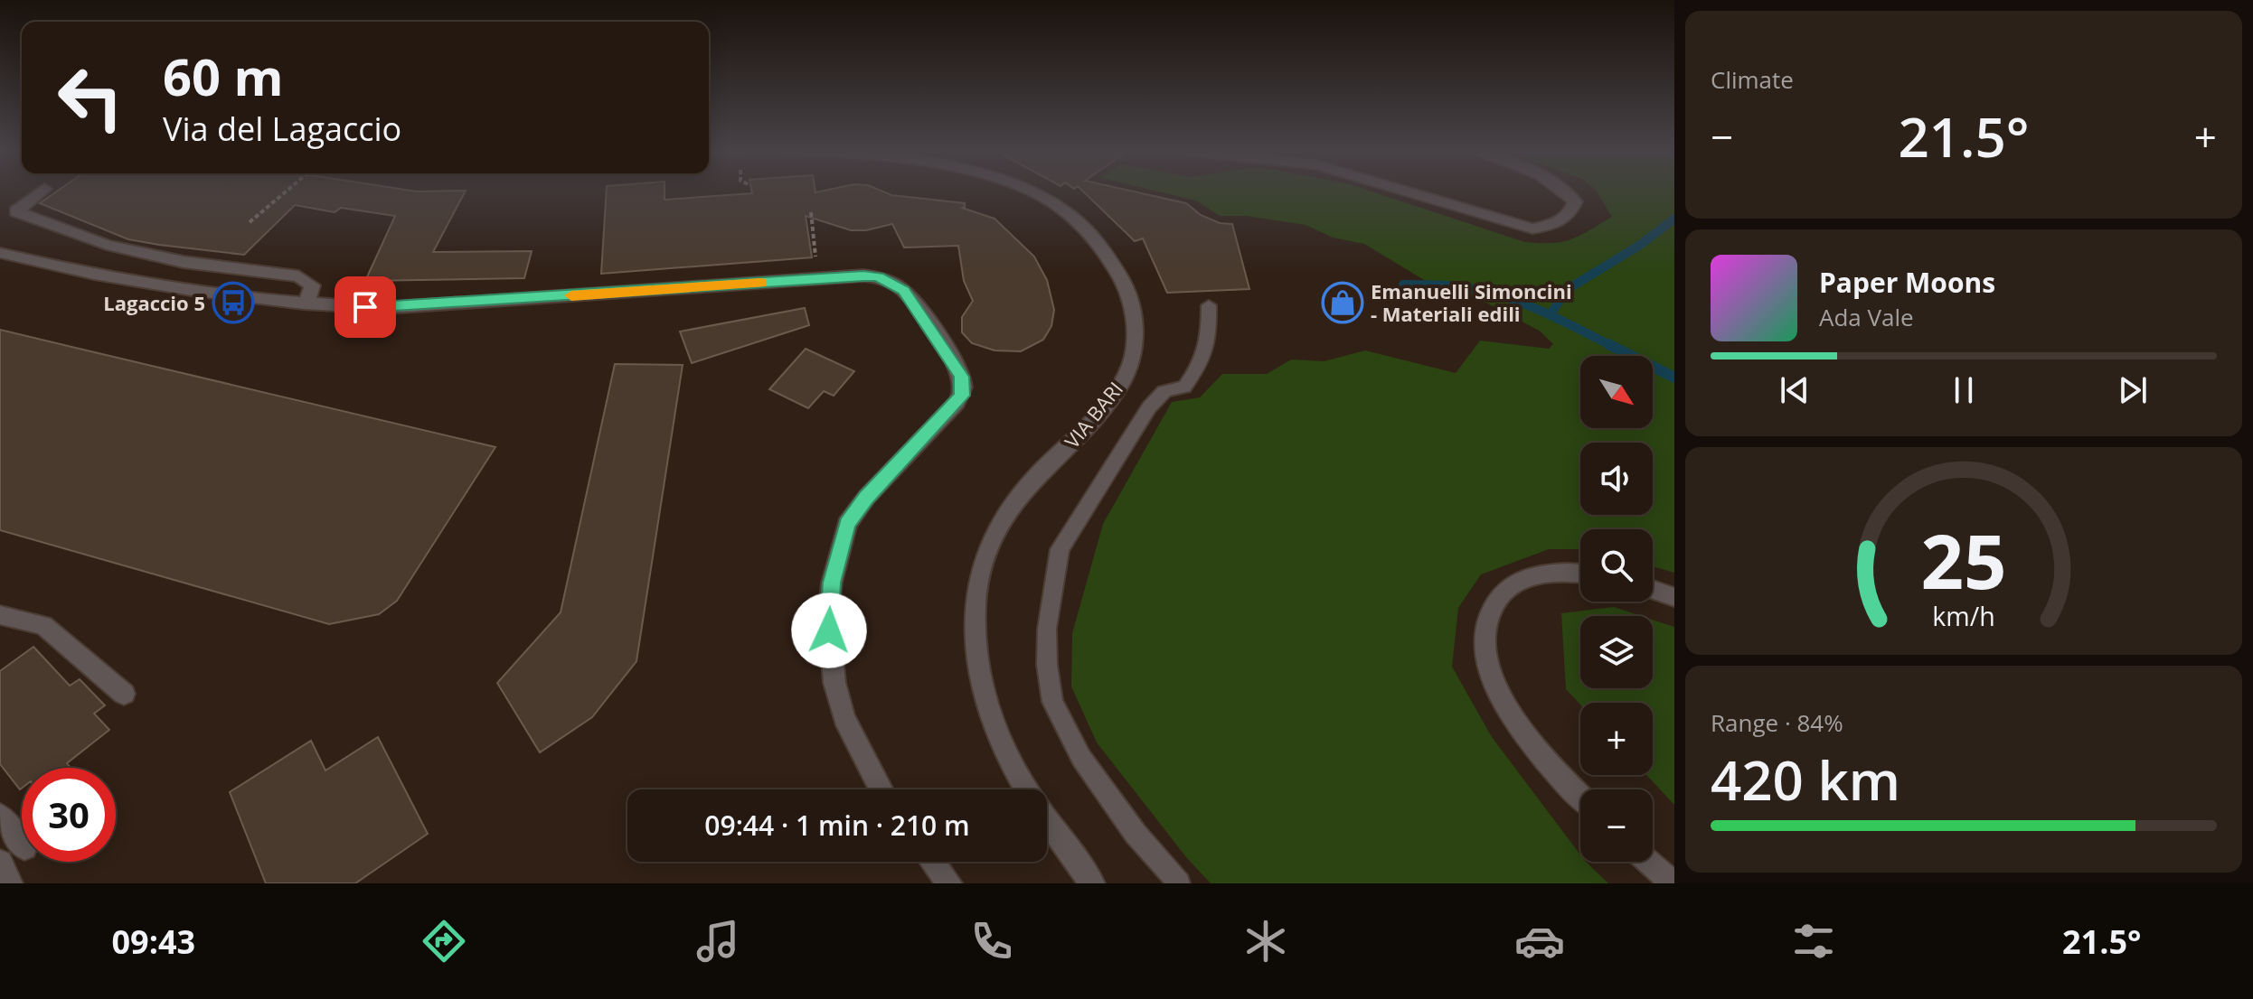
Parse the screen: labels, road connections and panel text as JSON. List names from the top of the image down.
{
  "streets": {
    "street": ["VIA BARI"]
  },
  "places": {
    "bus stop": ["Lagaccio 5"],
    "shop": ["Emanuelli Simoncini - Materiali edili"]
  },
  "north": "bottom right",
  "page": {
    "tile": [
      "Climate",
      ["Range · 84%", "420 km"]
    ],
    "turn": ["60 m", "Via del Lagaccio"],
    "heat": ["−", "21.5°", "+"],
    "song": ["Paper Moons", "Ada Vale"],
    "map_buttons": ["+", "−"],
    "limit": "30",
    "trip": "09:44 · 1 min · 210 m",
    "tabs": ["09:43", "21.5°"],
    "gauge": ["25", "km/h"]
  }
}
